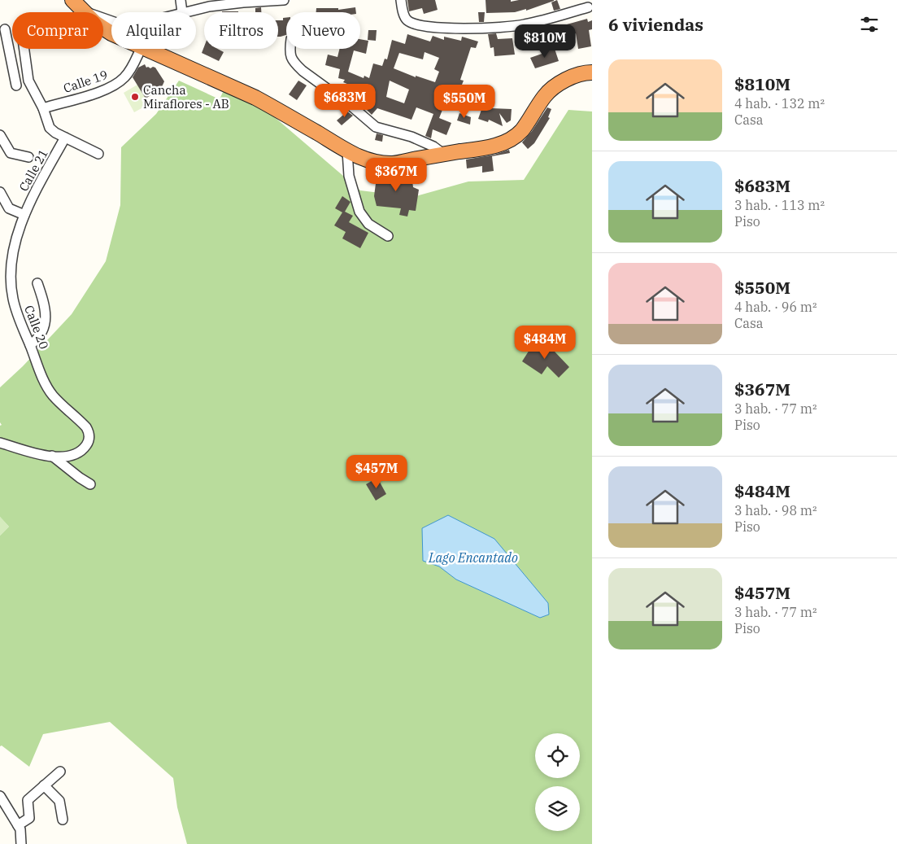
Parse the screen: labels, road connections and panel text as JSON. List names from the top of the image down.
{
  "streets": {
    "street": ["Calle 19", "Calle 21", "Calle 20"]
  },
  "crossings": [
    ["Calle 21", "Calle 20"]
  ],
  "water": ["Lago Encantado"],
  "places": ["Cancha Miraflores - AB"],
  "page": {
    "heading": "6 viviendas",
    "chip": [
      "Comprar",
      "Alquilar",
      "Filtros",
      "Nuevo"
    ],
    "price": [
      "$810M",
      "$683M",
      "$550M",
      "$367M",
      "$484M",
      "$457M"
    ],
    "list": [
      {
        "name": "$810M",
        "note": "4 hab. · 132 m² · Casa"
      },
      {
        "name": "$683M",
        "note": "3 hab. · 113 m² · Piso"
      },
      {
        "name": "$550M",
        "note": "4 hab. · 96 m² · Casa"
      },
      {
        "name": "$367M",
        "note": "3 hab. · 77 m² · Piso"
      },
      {
        "name": "$484M",
        "note": "3 hab. · 98 m² · Piso"
      },
      {
        "name": "$457M",
        "note": "3 hab. · 77 m² · Piso"
      }
    ]
  }
}
